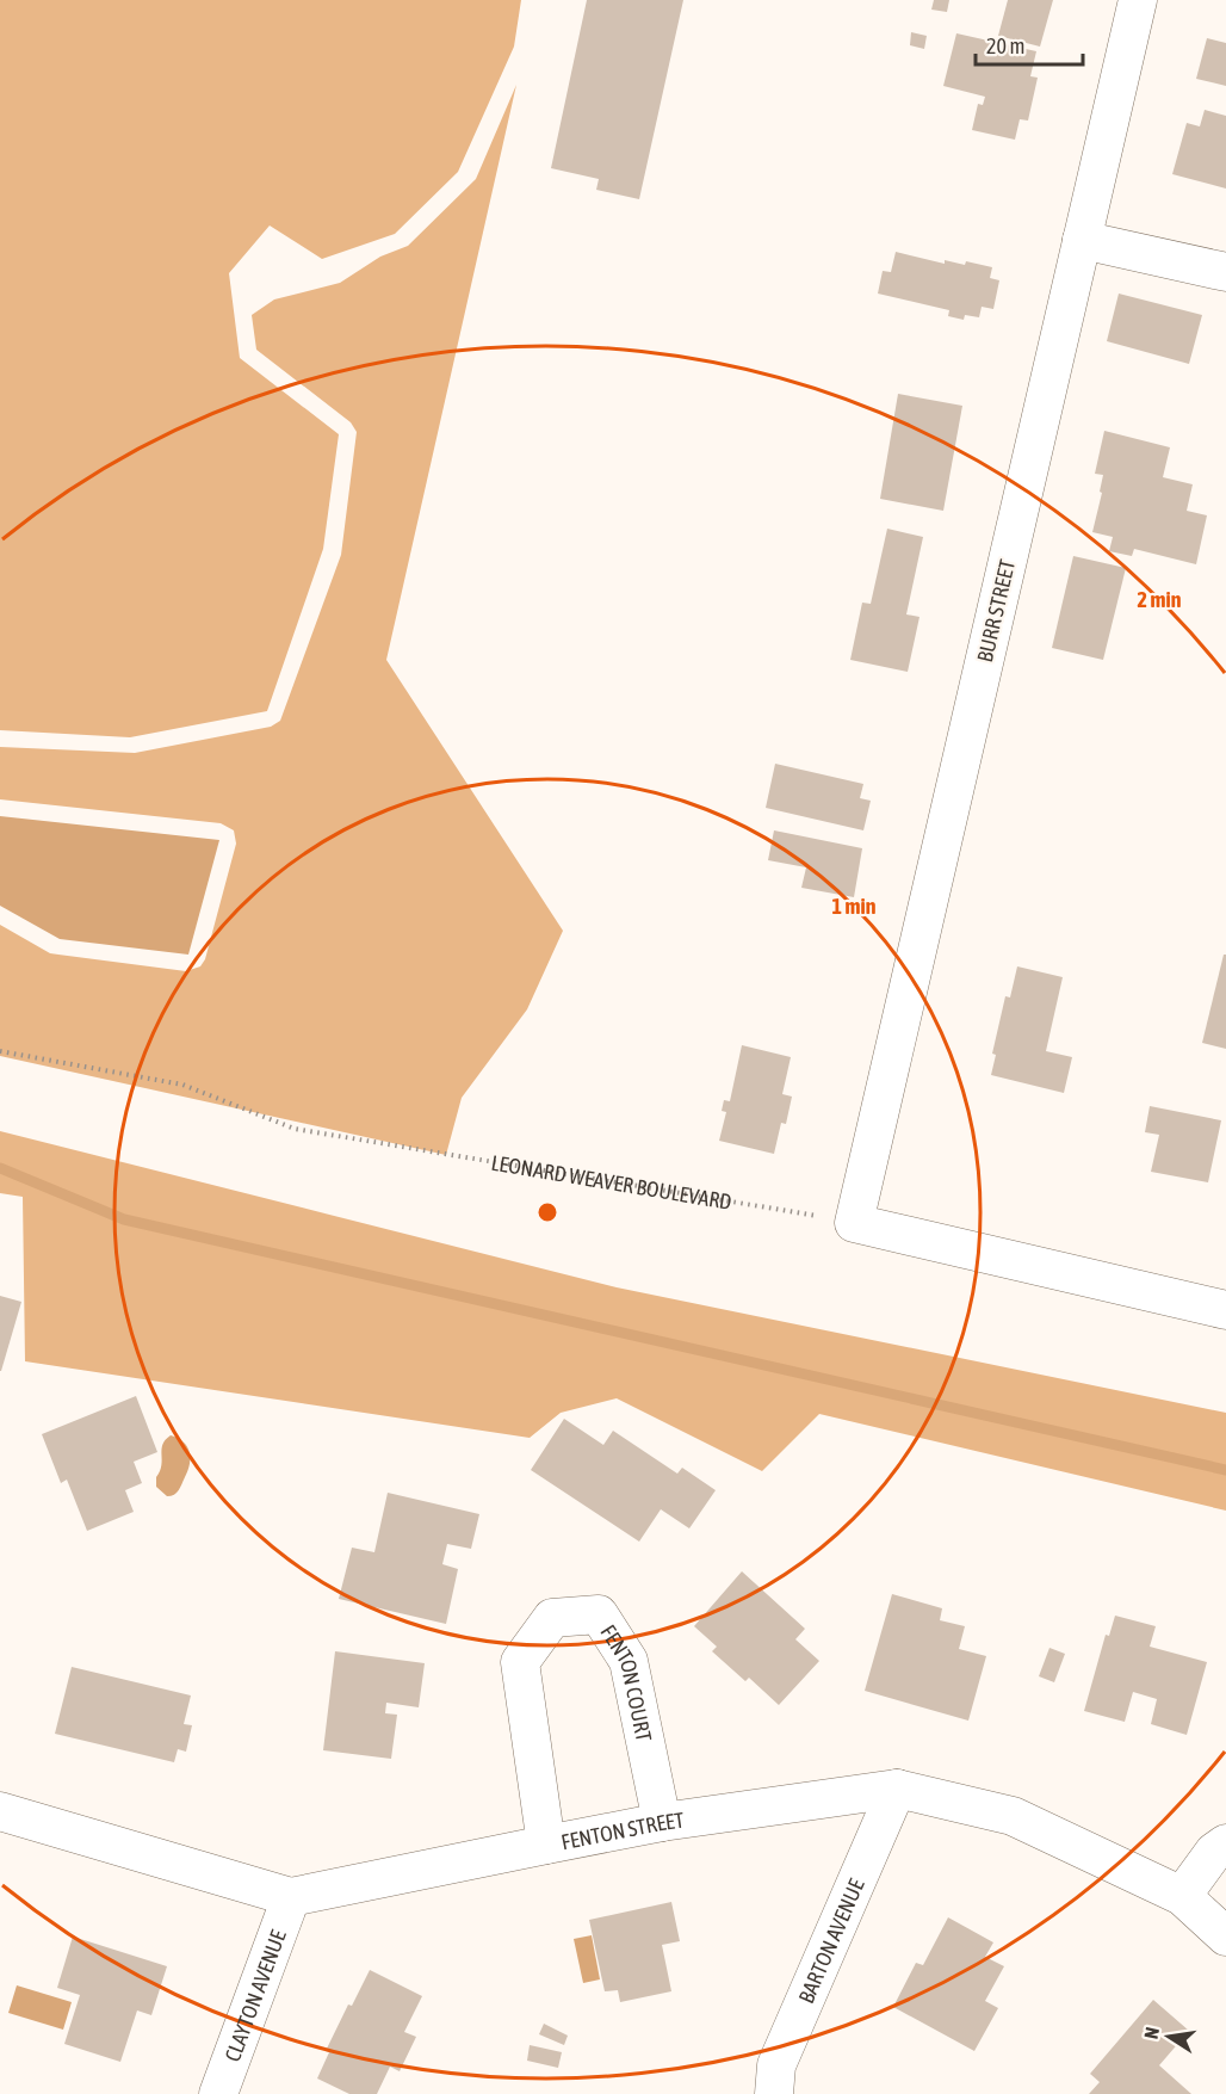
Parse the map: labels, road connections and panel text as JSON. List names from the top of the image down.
{
  "streets": {
    "street": [
      "BURR STREET",
      "FENTON COURT",
      "FENTON STREET",
      "BARTON AVENUE",
      "CLAYTON AVENUE"
    ],
    "path": ["LEONARD WEAVER BOULEVARD"]
  },
  "crossings": [
    ["BURR STREET", "LEONARD WEAVER BOULEVARD"],
    ["FENTON COURT", "FENTON STREET"],
    ["FENTON STREET", "BARTON AVENUE"],
    ["FENTON STREET", "CLAYTON AVENUE"]
  ],
  "scale_bar": "20 m",
  "north": "left",
  "rings": ["2 min", "1 min"]
}
